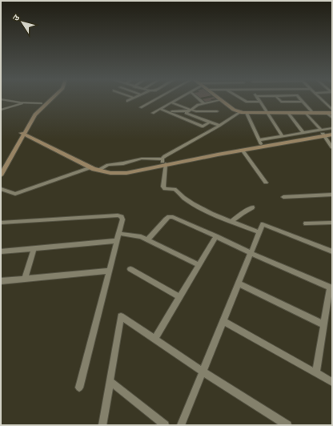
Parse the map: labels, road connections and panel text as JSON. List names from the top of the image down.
{
  "north": "top left"
}
